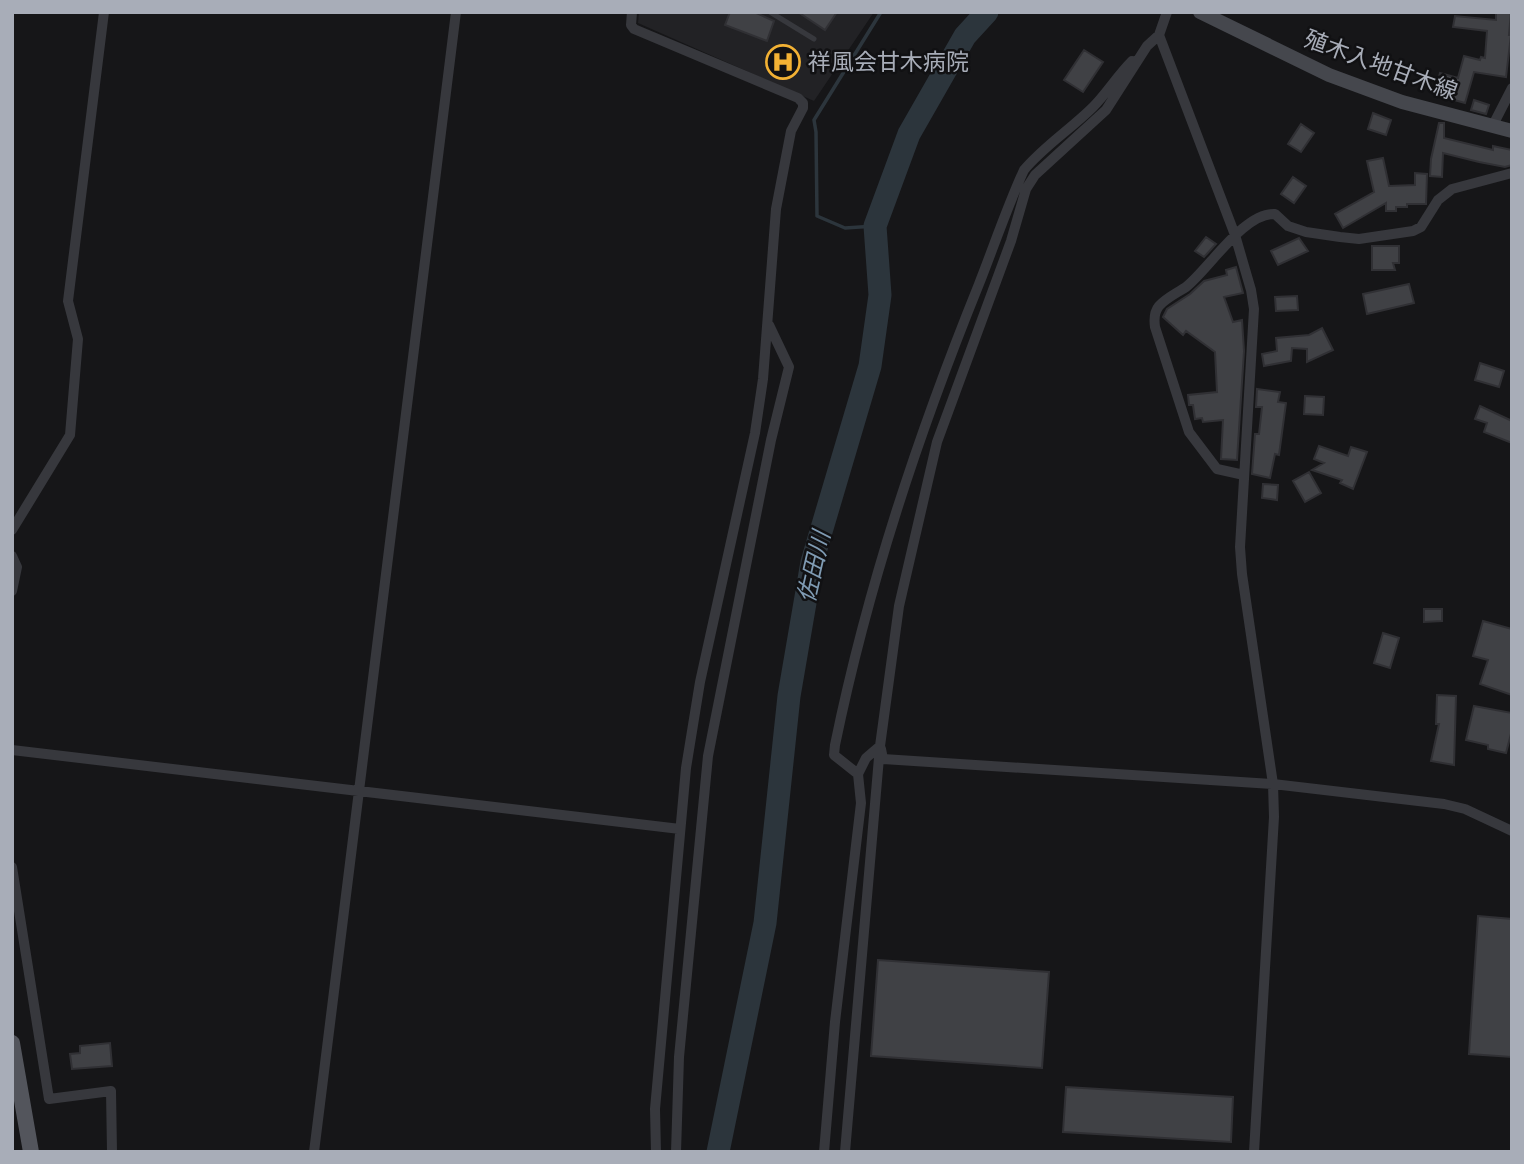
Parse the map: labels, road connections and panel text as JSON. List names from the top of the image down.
{
  "streets": {
    "main road": ["殖木入地甘木線"]
  },
  "water": ["佐田川"],
  "places": {
    "hospital": ["祥風会甘木病院"]
  }
}
